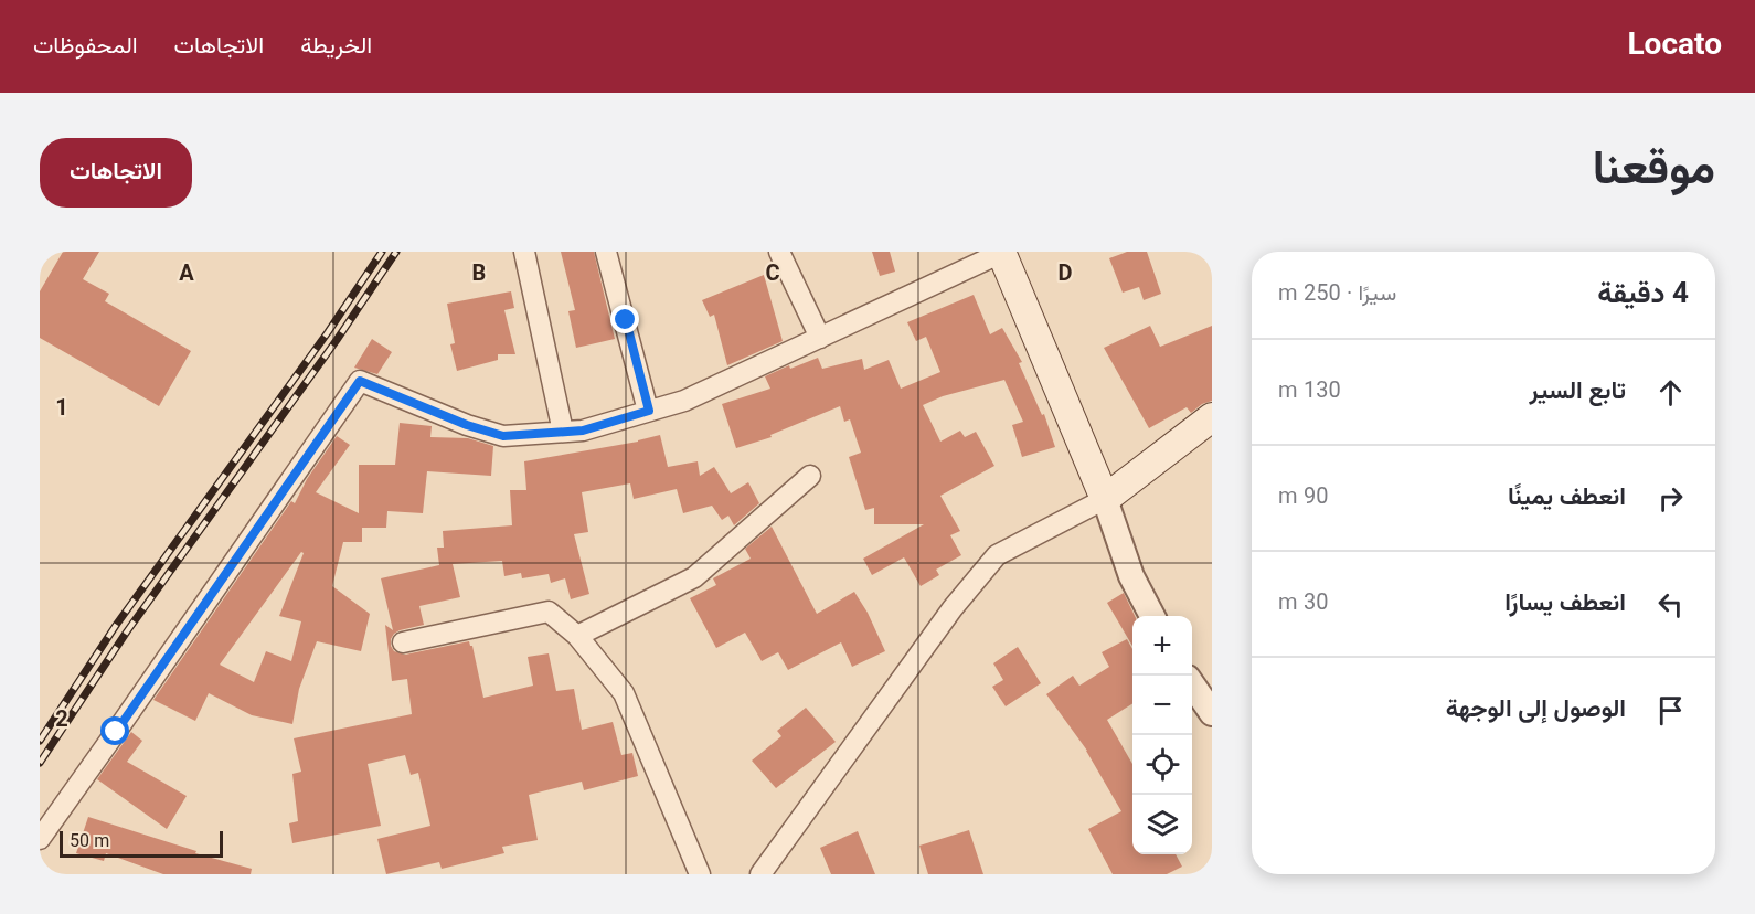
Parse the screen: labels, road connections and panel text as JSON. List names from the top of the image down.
{
  "scale_bar": "50 m",
  "page": {
    "header": "Locato",
    "nav": ["الخريطة", "الاتجاهات", "المحفوظات"],
    "title": "موقعنا",
    "buttons": "الاتجاهات",
    "heading": ["4 دقيقة", "سيرًا · 250 m"],
    "list": [
      ["تابع السير", "130 m"],
      ["انعطف يمينًا", "90 m"],
      ["انعطف يسارًا", "30 m"],
      "الوصول إلى الوجهة"
    ],
    "map_buttons": ["+", "−"],
    "scale": "50 m"
  },
  "grid": {
    "columns": [
      "A",
      "B",
      "C",
      "D"
    ],
    "rows": ["1", "2"]
  }
}
